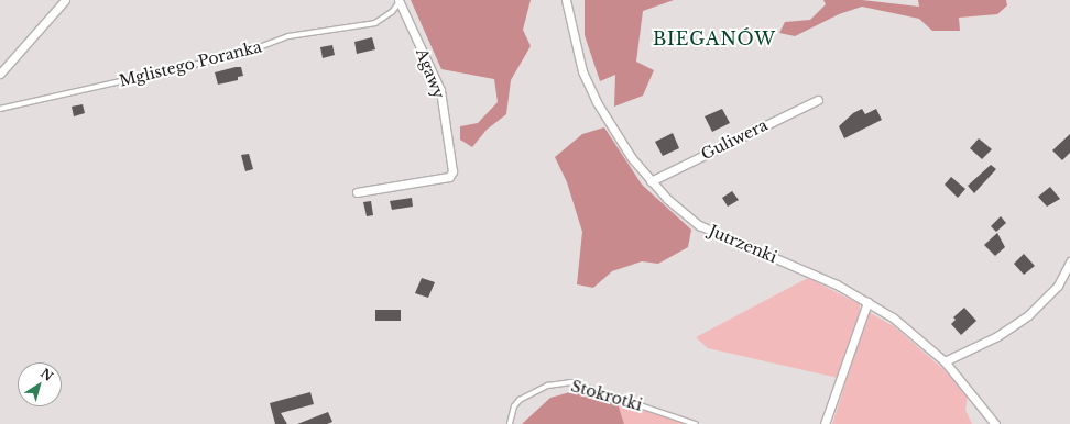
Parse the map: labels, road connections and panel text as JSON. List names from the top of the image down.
{
  "streets": {
    "street": ["Agawy", "Guliwera", "Jutrzenki"],
    "lane": ["Mglistego Poranka", "Stokrotki"]
  },
  "crossings": [
    ["Mglistego Poranka", "Agawy"],
    ["Guliwera", "Jutrzenki"]
  ],
  "districts": ["BIEGANÓW"],
  "north": "top right"
}
